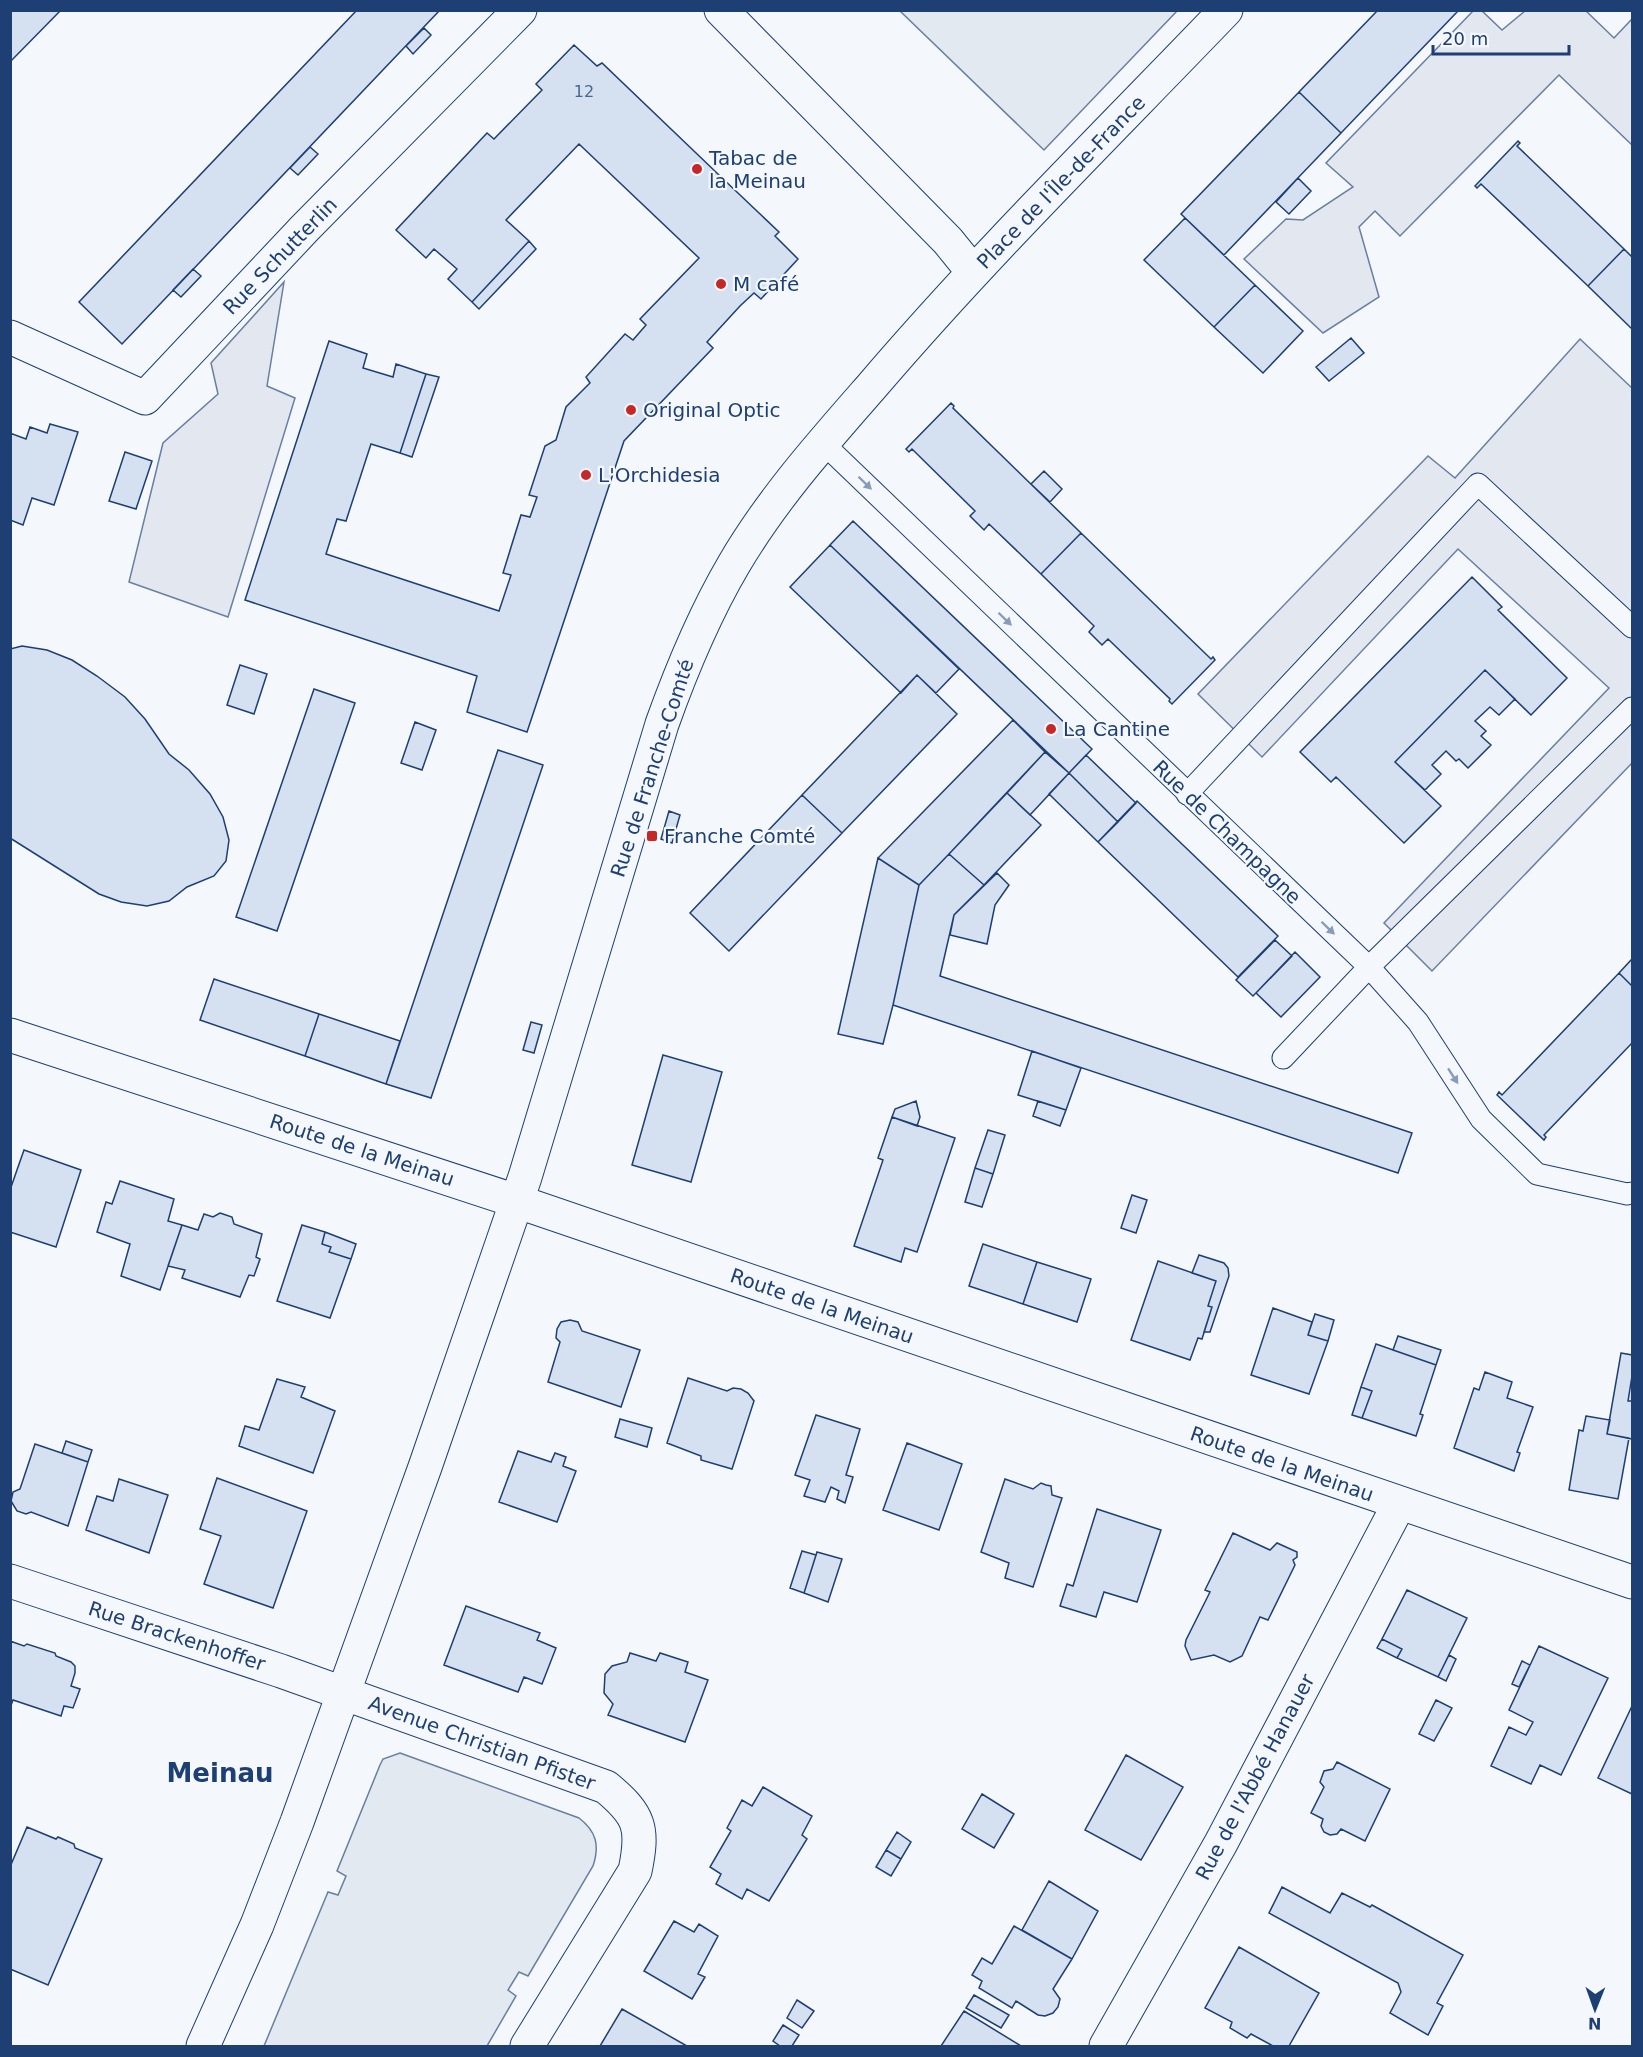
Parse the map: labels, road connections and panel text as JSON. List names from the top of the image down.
{
  "streets": {
    "street": [
      "Place de l'Île-de-France",
      "Rue Schutterlin",
      "Rue de Franche-Comté",
      "Route de la Meinau",
      "Rue Brackenhoffer",
      "Avenue Christian Pfister",
      "Rue de l'Abbé Hanauer"
    ],
    "lane": ["Rue de Champagne"]
  },
  "crossings": [
    ["Place de l'Île-de-France", "Rue de Franche-Comté"],
    ["Rue de Franche-Comté", "Rue de Champagne"],
    ["Rue de Franche-Comté", "Route de la Meinau"],
    ["Rue de Franche-Comté", "Avenue Christian Pfister"],
    ["Route de la Meinau", "Avenue Christian Pfister"],
    ["Route de la Meinau", "Rue de l'Abbé Hanauer"],
    ["Rue Brackenhoffer", "Avenue Christian Pfister"]
  ],
  "one_way": ["Rue de Champagne"],
  "districts": ["Meinau"],
  "places": {
    "other": [
      "Tabac de la Meinau",
      "M café",
      "Original Optic",
      "L'Orchidesia",
      "La Cantine"
    ],
    "transit": ["Franche Comté"]
  },
  "house_numbers": ["12"],
  "scale_bar": "20 m",
  "north": "bottom"
}
